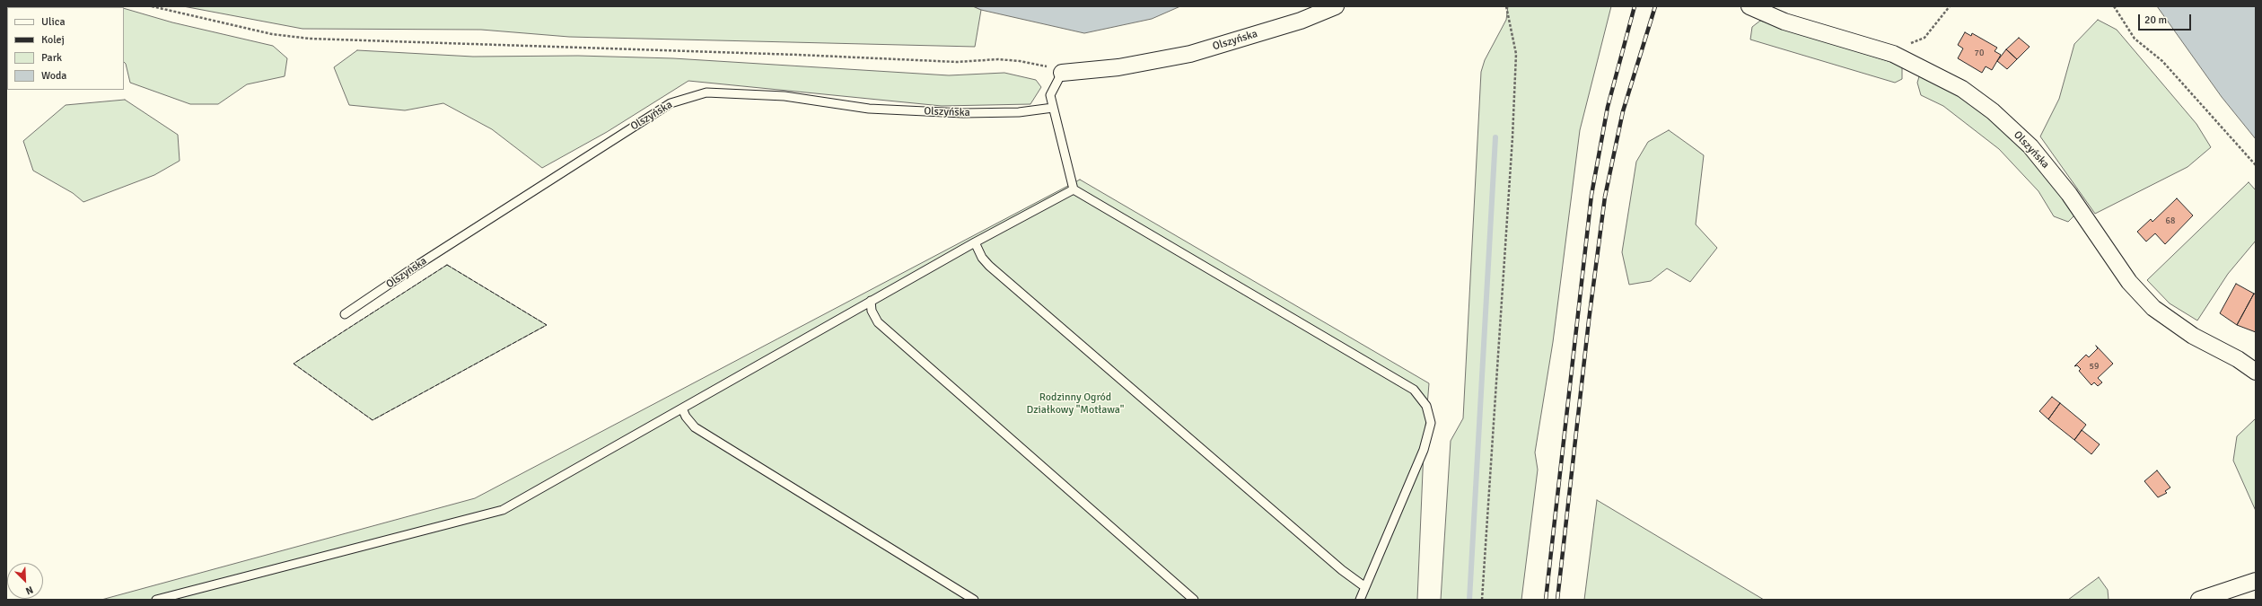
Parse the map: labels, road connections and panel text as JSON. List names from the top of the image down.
{
  "streets": {
    "street": ["Olszyńska"]
  },
  "parks": ["Rodzinny Ogród Działkowy \"Motława\""],
  "house_numbers": ["70", "68", "59"],
  "legend": [
    "Ulica",
    "Kolej",
    "Park",
    "Woda"
  ],
  "scale_bar": "20 m",
  "north": "bottom right"
}
